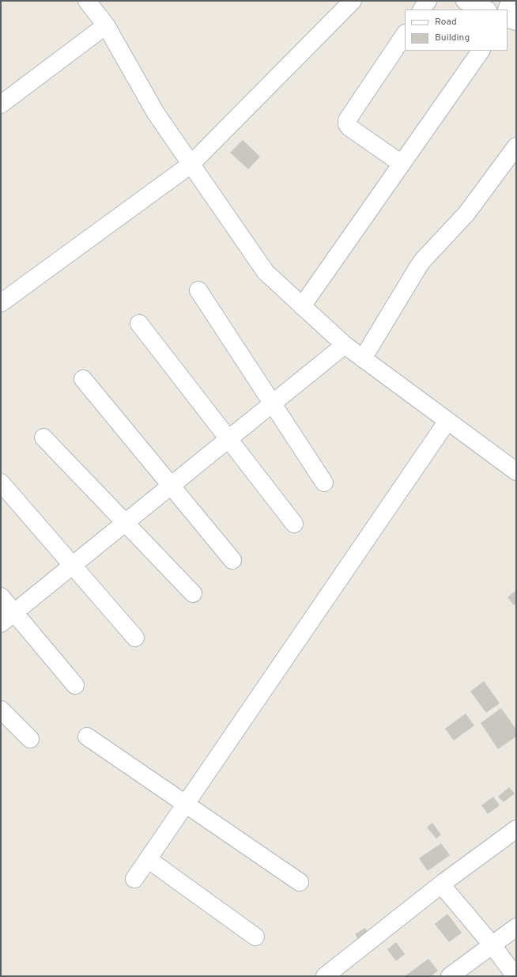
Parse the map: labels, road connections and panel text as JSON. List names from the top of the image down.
{
  "legend": ["Road", "Building"]
}
